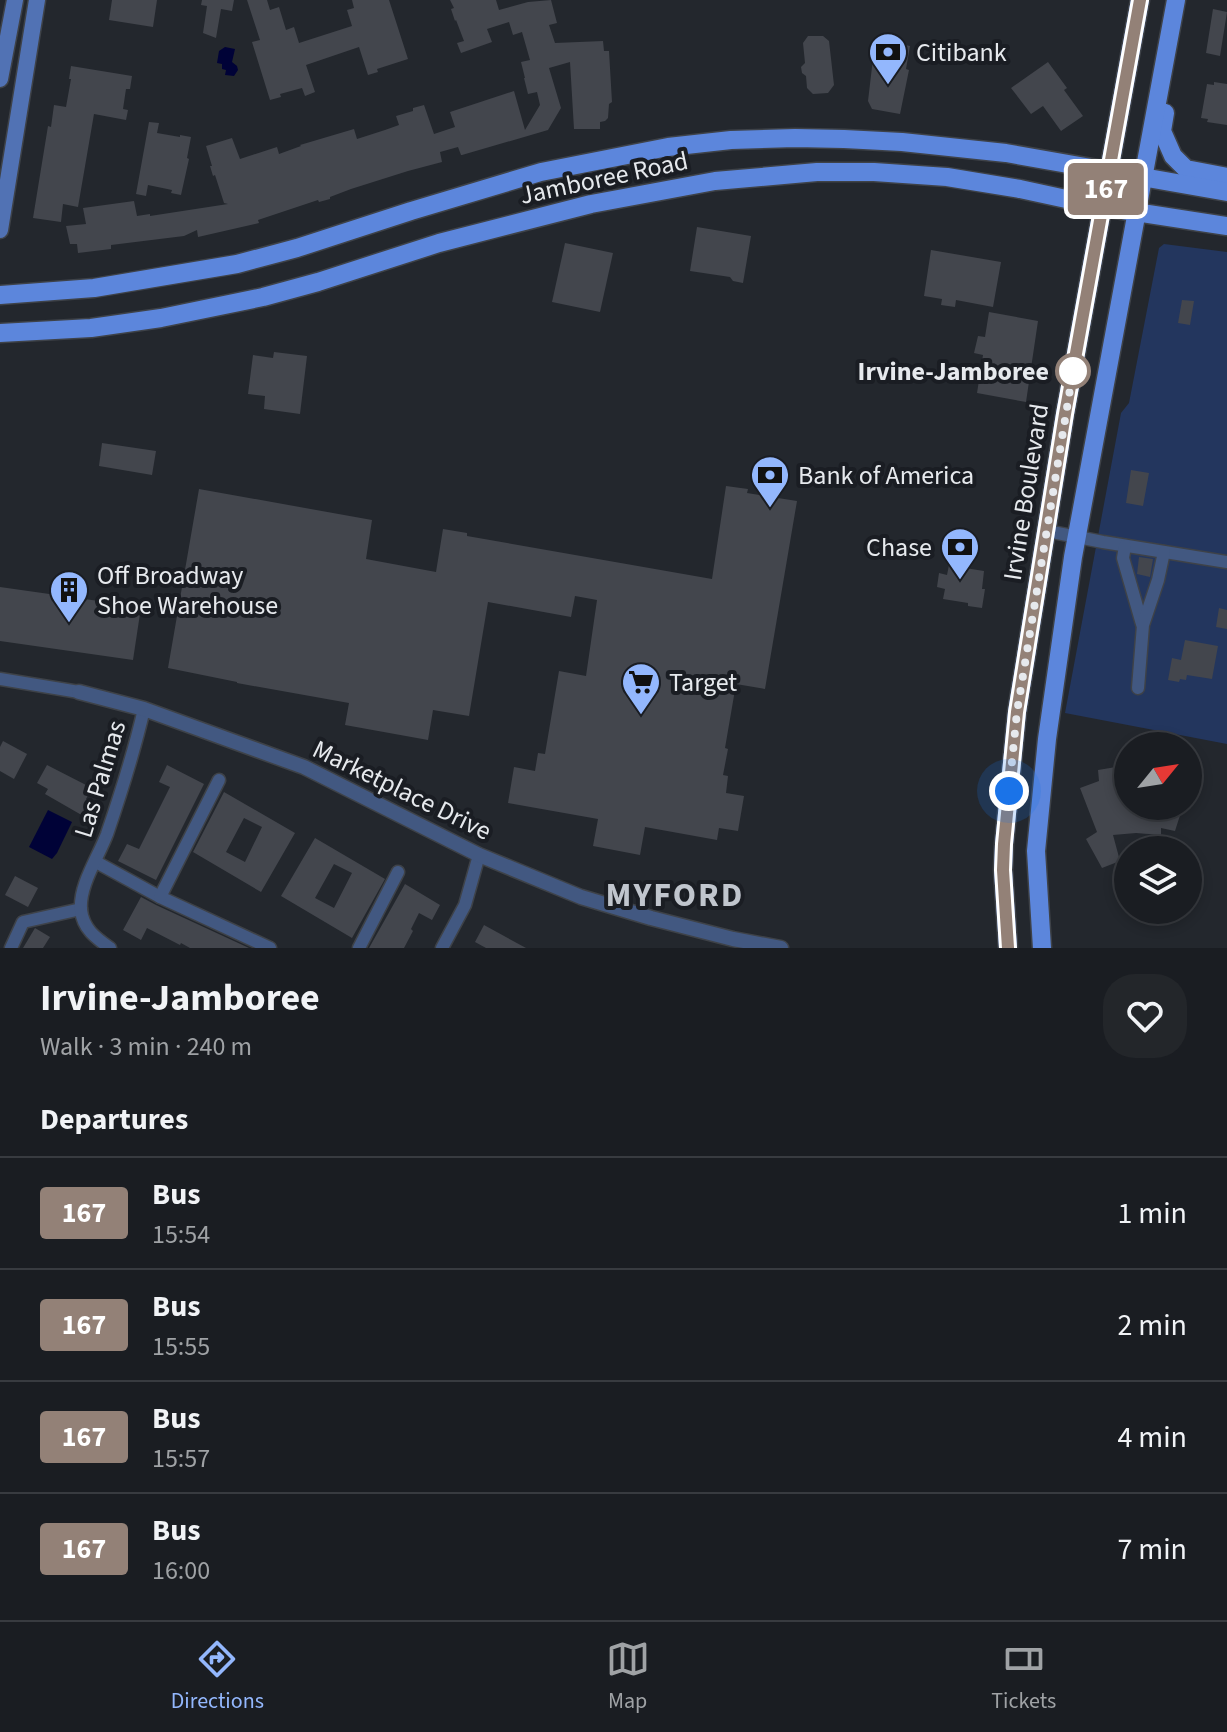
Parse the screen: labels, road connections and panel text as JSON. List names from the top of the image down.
{
  "streets": {
    "main road": ["Jamboree Road", "Irvine Boulevard"],
    "street": ["Las Palmas", "Marketplace Drive"]
  },
  "crossings": [
    ["Jamboree Road", "Irvine Boulevard"],
    ["Las Palmas", "Marketplace Drive"]
  ],
  "districts": ["MYFORD"],
  "places": {
    "bank": ["Citibank", "Bank of America", "Chase"],
    "other": ["Irvine-Jamboree"],
    "building": ["Off Broadway Shoe Warehouse"],
    "supermarket": ["Target"]
  },
  "lines": ["bus line 167"],
  "north": "top right",
  "page": {
    "on_map": "167",
    "heading": [
      ["Irvine-Jamboree", "Walk · 3 min · 240 m"],
      "Departures"
    ],
    "list": [
      {
        "mark": "167",
        "name": "Bus",
        "note": "15:54",
        "value": "1 min"
      },
      {
        "mark": "167",
        "name": "Bus",
        "note": "15:55",
        "value": "2 min"
      },
      {
        "mark": "167",
        "name": "Bus",
        "note": "15:57",
        "value": "4 min"
      },
      {
        "mark": "167",
        "name": "Bus",
        "note": "16:00",
        "value": "7 min"
      }
    ],
    "tabs": ["Directions", "Map", "Tickets"]
  }
}
